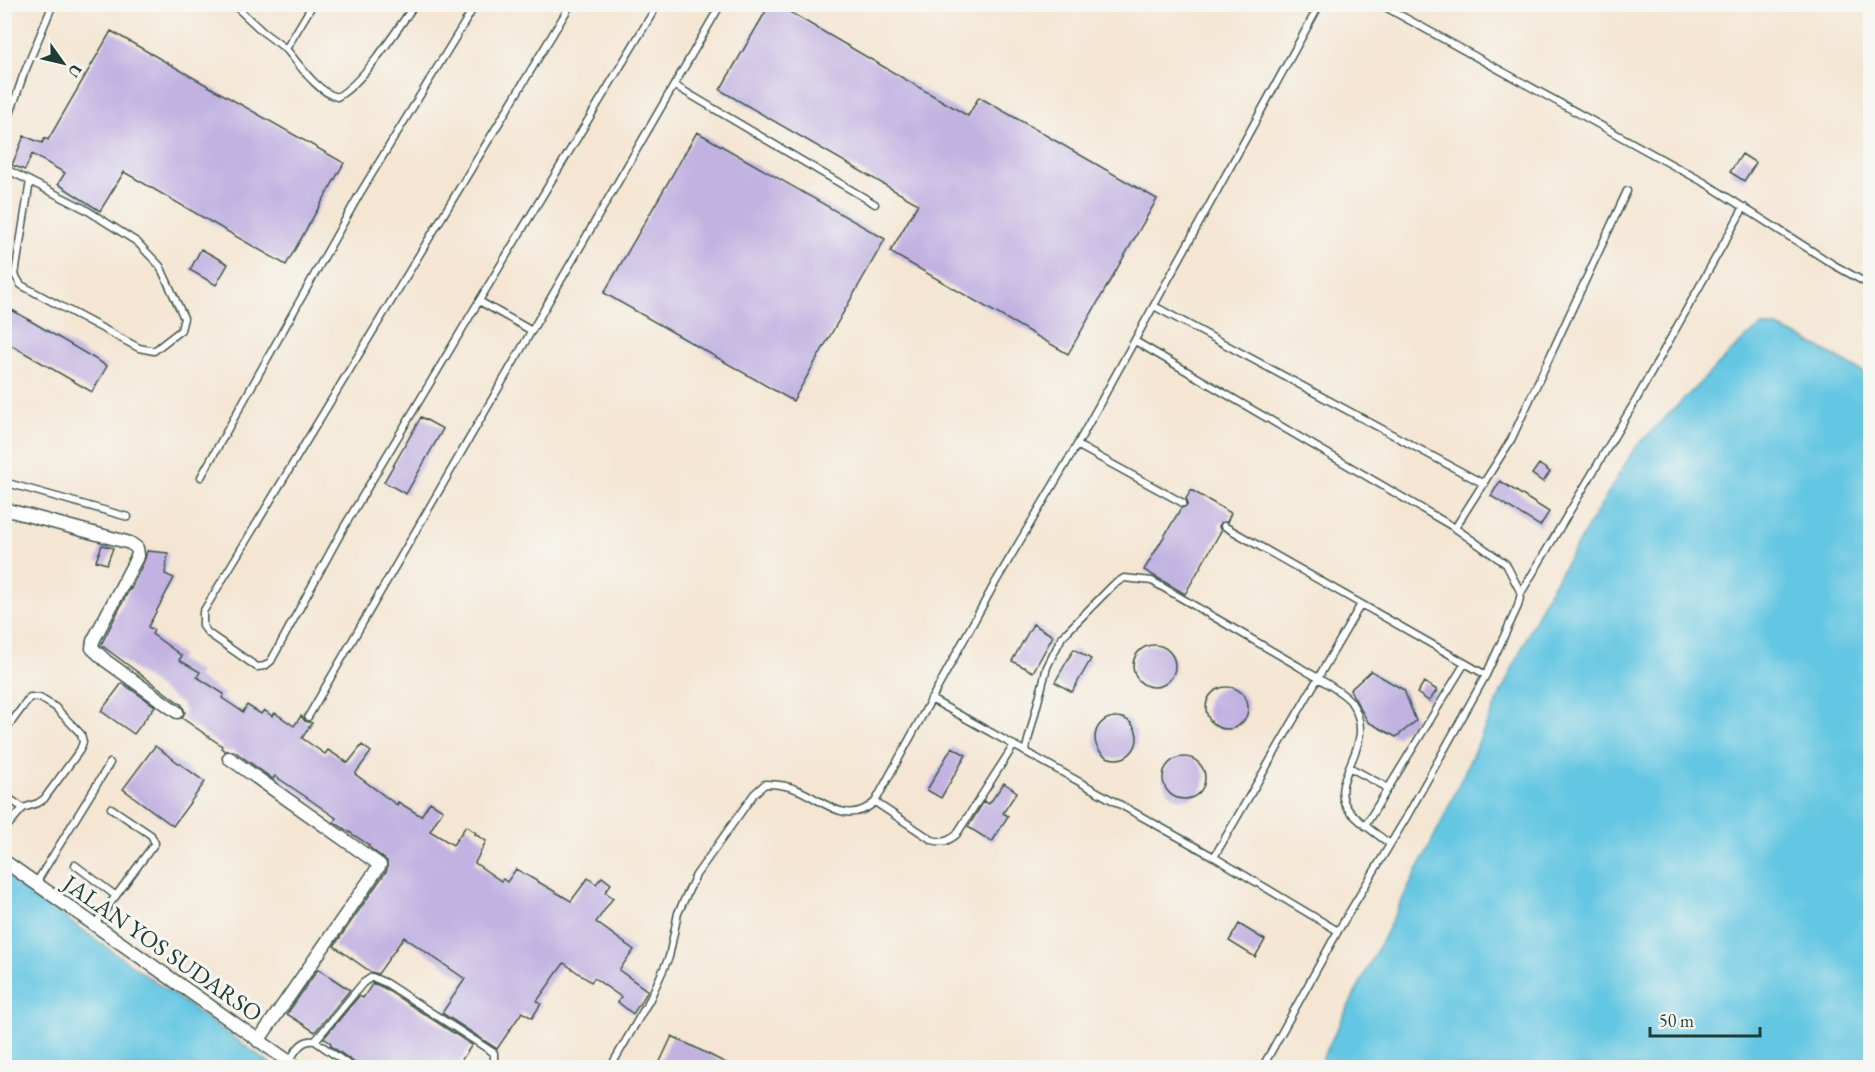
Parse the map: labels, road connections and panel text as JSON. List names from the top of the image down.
{
  "streets": {
    "street": ["JALAN YOS SUDARSO"]
  },
  "scale_bar": "50 m",
  "north": "bottom right"
}
